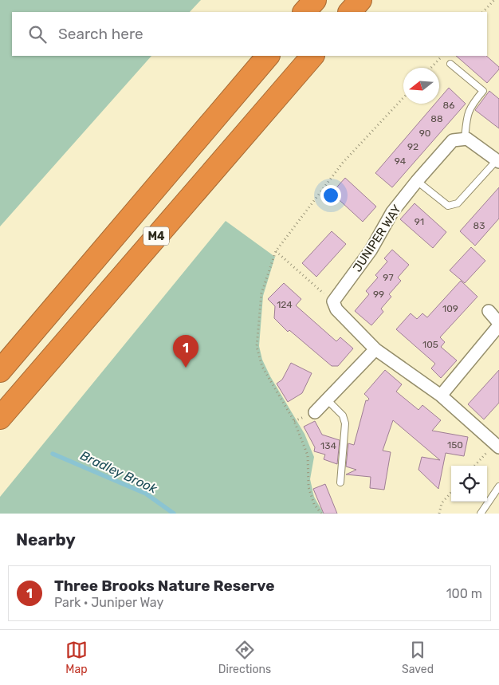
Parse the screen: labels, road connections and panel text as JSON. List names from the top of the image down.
{
  "streets": {
    "highway": ["M4"],
    "street": ["JUNIPER WAY"]
  },
  "water": ["Bradley Brook"],
  "house_numbers": [
    "86",
    "88",
    "90",
    "92",
    "94",
    "91",
    "83",
    "97",
    "99",
    "124",
    "109",
    "105",
    "150",
    "134"
  ],
  "north": "left",
  "page": {
    "search": "Search here",
    "pins": "1",
    "heading": "Nearby",
    "list": [
      {
        "mark": "1",
        "name": "Three Brooks Nature Reserve",
        "note": "Park · Juniper Way",
        "value": "100 m"
      }
    ],
    "nav": ["Map", "Directions", "Saved"]
  }
}
